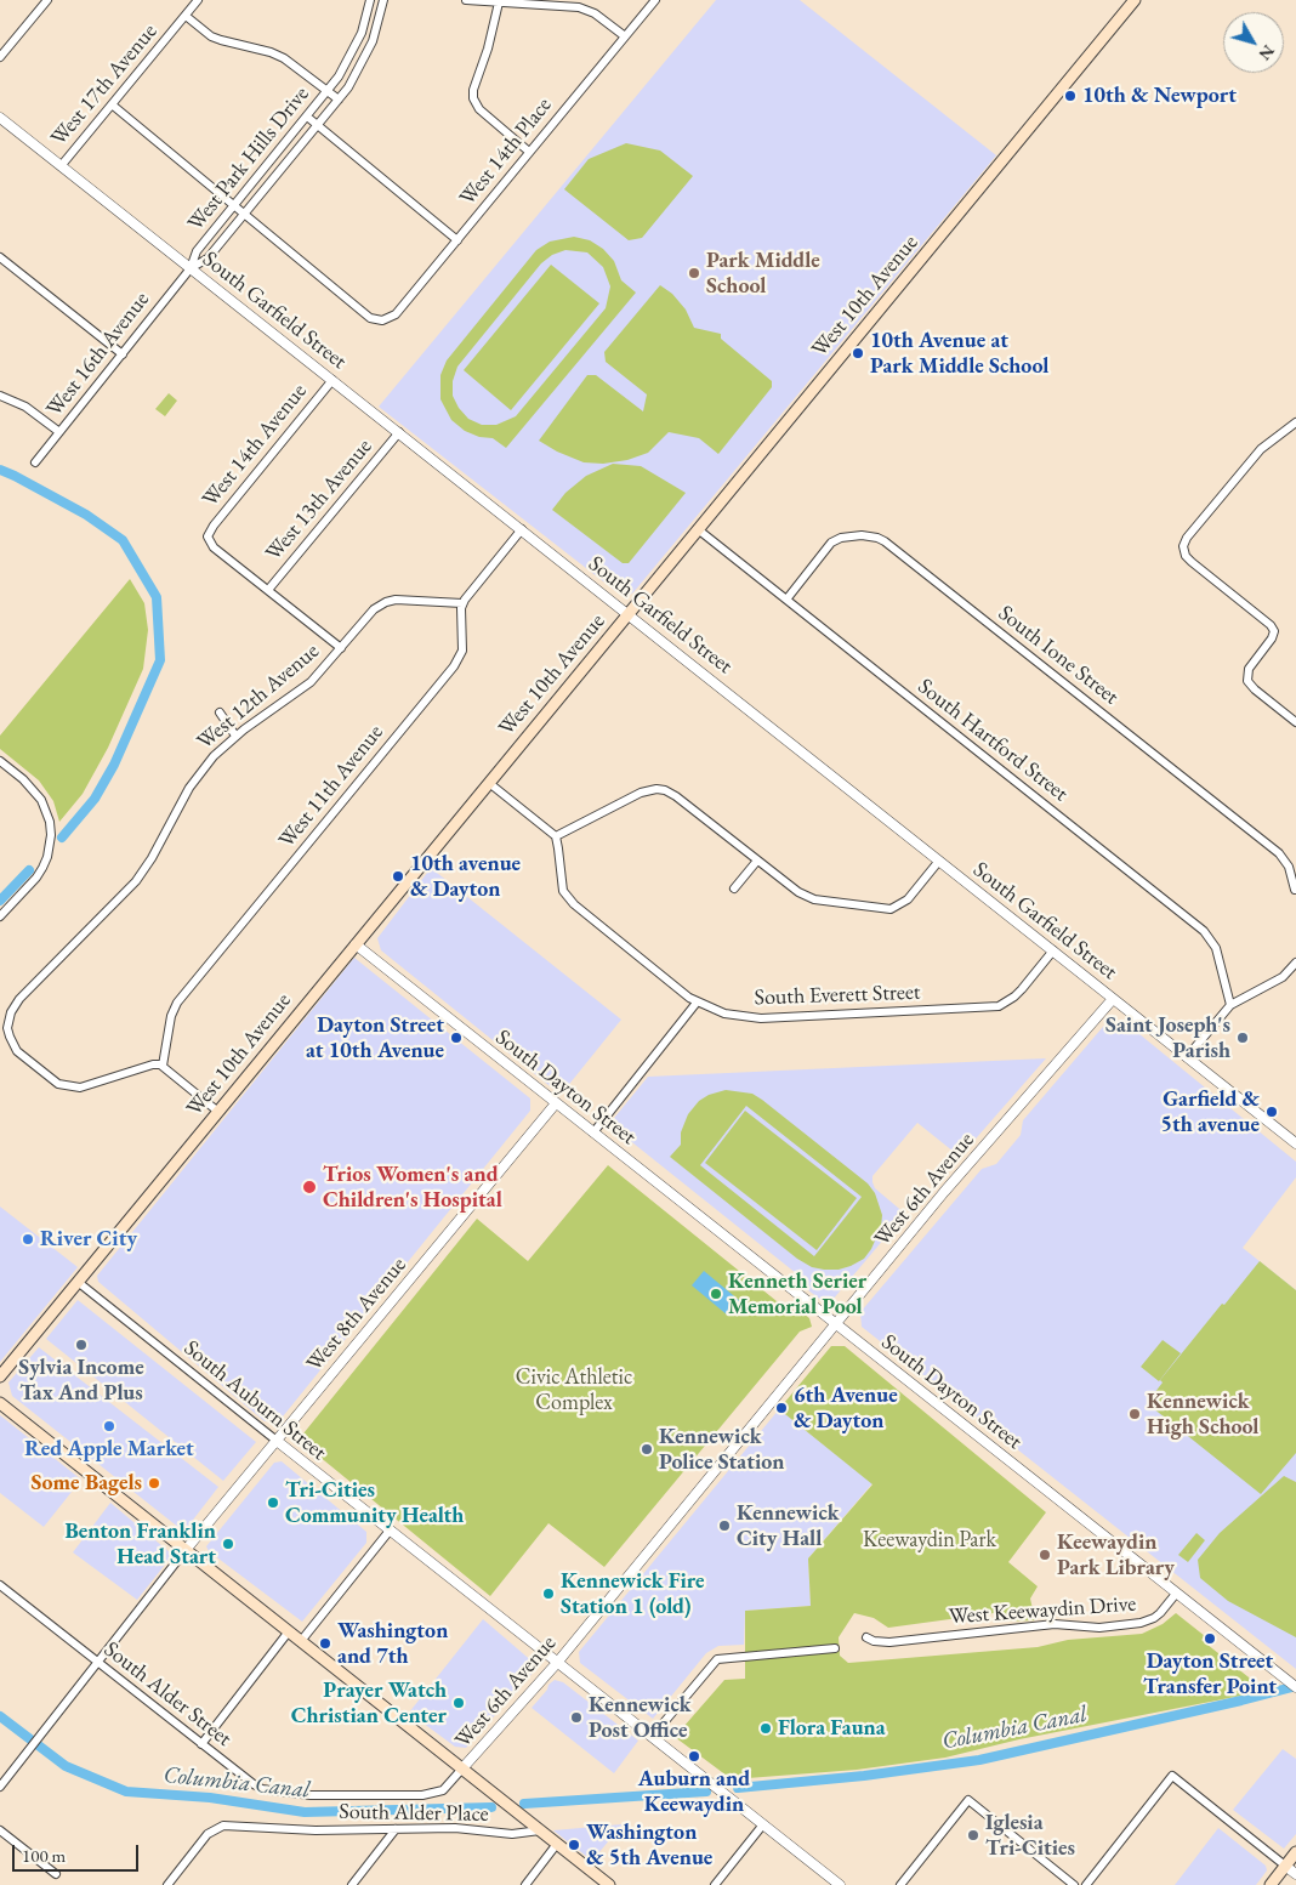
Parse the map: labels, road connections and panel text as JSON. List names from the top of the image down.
{
  "streets": {
    "main road": ["West 10th Avenue"],
    "street": [
      "West 17th Avenue",
      "West 14th Place",
      "West Park Hills Drive",
      "South Garfield Street",
      "West 16th Avenue",
      "West 14th Avenue",
      "West 13th Avenue",
      "South Ione Street",
      "West 12th Avenue",
      "South Hartford Street",
      "West 11th Avenue",
      "South Everett Street",
      "South Dayton Street",
      "West 6th Avenue",
      "West 8th Avenue",
      "South Auburn Street",
      "West Keewaydin Drive",
      "South Alder Street",
      "South Alder Place"
    ]
  },
  "crossings": [
    ["West 17th Avenue", "South Garfield Street"],
    ["West 14th Place", "West Park Hills Drive"],
    ["West Park Hills Drive", "South Garfield Street"],
    ["West Park Hills Drive", "West 16th Avenue"],
    ["West 10th Avenue", "South Garfield Street"],
    ["West 10th Avenue", "South Hartford Street"],
    ["West 10th Avenue", "South Dayton Street"],
    ["West 10th Avenue", "South Auburn Street"],
    ["South Garfield Street", "West 16th Avenue"],
    ["South Garfield Street", "West 14th Avenue"],
    ["South Garfield Street", "West 13th Avenue"],
    ["South Garfield Street", "South Everett Street"],
    ["South Garfield Street", "West 6th Avenue"],
    ["West 14th Avenue", "West 13th Avenue"],
    ["South Ione Street", "South Hartford Street"],
    ["West 12th Avenue", "West 11th Avenue"],
    ["South Dayton Street", "West 6th Avenue"],
    ["South Dayton Street", "West 8th Avenue"],
    ["South Dayton Street", "West Keewaydin Drive"],
    ["West 6th Avenue", "South Auburn Street"],
    ["West 6th Avenue", "South Alder Street"],
    ["West 8th Avenue", "South Auburn Street"]
  ],
  "water": ["Columbia Canal"],
  "parks": ["Civic Athletic Complex", "Keewaydin Park"],
  "places": [
    "10th & Newport",
    "Park Middle School",
    "10th Avenue at Park Middle School",
    "10th avenue & Dayton",
    "Dayton Street at 10th Avenue",
    "Saint Joseph's Parish",
    "Garfield & 5th avenue",
    "Trios Women's and Children's Hospital",
    "River City",
    "Kenneth Serier Memorial Pool",
    "Sylvia Income Tax And Plus",
    "6th Avenue & Dayton",
    "Kennewick High School",
    "Red Apple Market",
    "Kennewick Police Station",
    "Some Bagels",
    "Tri-Cities Community Health",
    "Kennewick City Hall",
    "Benton Franklin Head Start",
    "Keewaydin Park Library",
    "Kennewick Fire Station 1 (old)",
    "Dayton Street Transfer Point",
    "Washington and 7th",
    "Prayer Watch Christian Center",
    "Kennewick Post Office",
    "Flora Fauna",
    "Auburn and Keewaydin",
    "Iglesia Tri-Cities",
    "Washington & 5th Avenue"
  ],
  "scale_bar": "100 m",
  "north": "bottom right"
}
